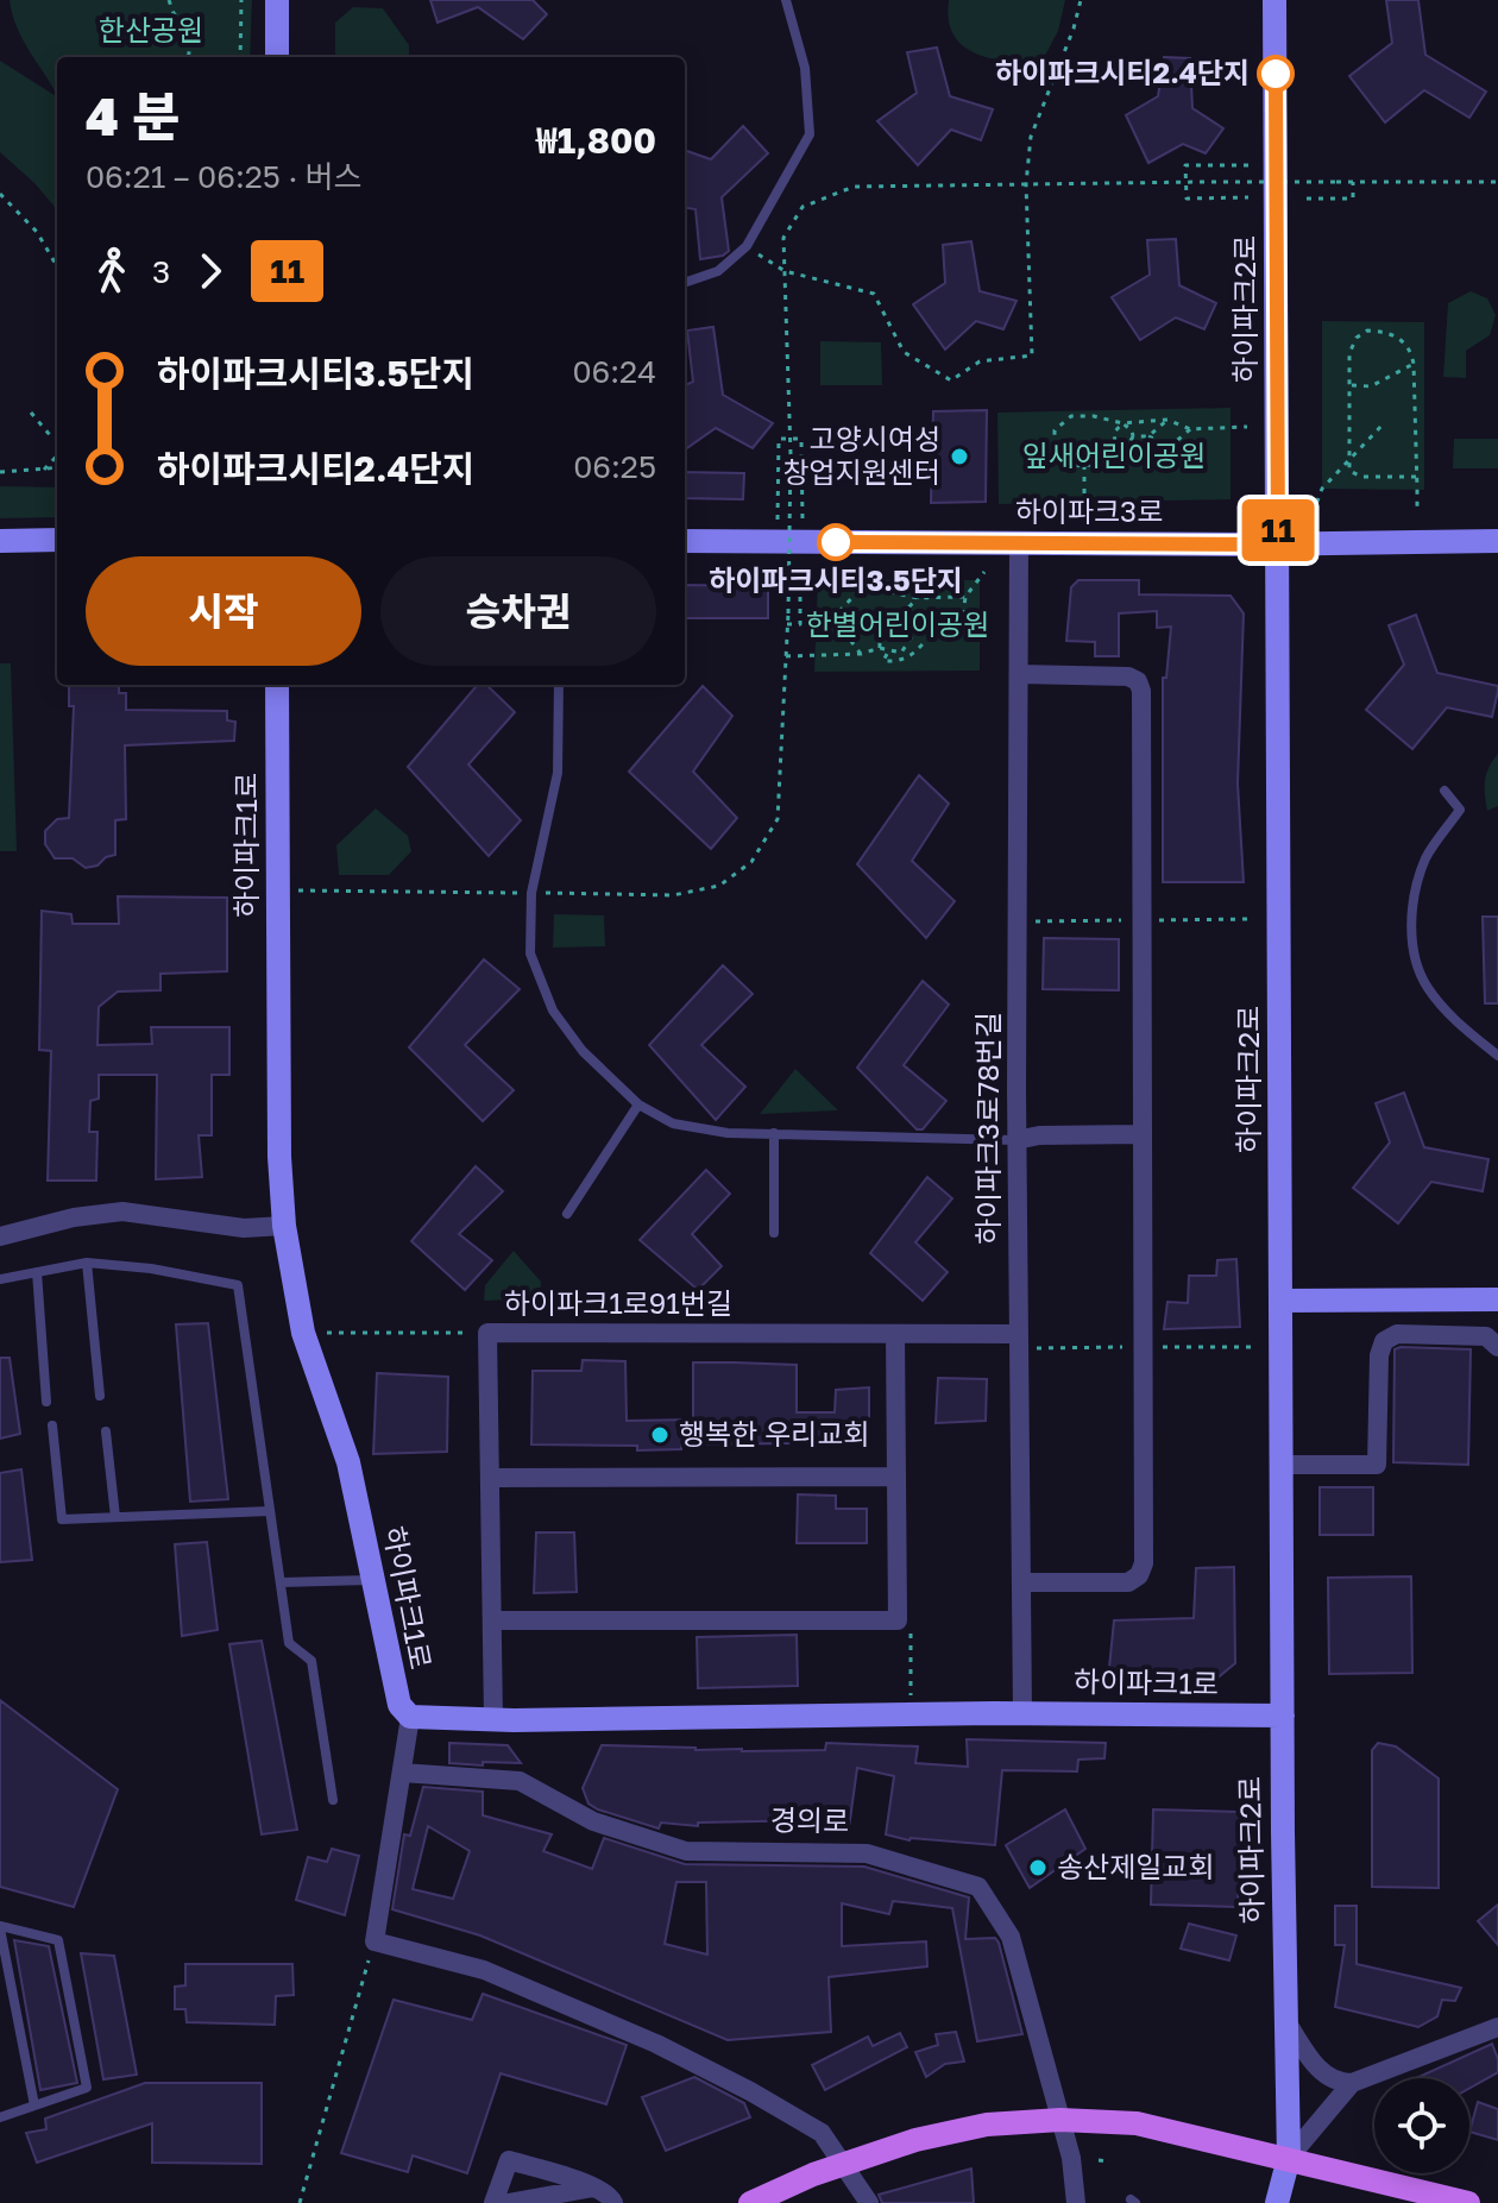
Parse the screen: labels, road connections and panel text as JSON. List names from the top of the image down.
{
  "streets": {
    "street": [
      "하이파크2로",
      "하이파크3로",
      "하이파크1로",
      "하이파크3로78번길",
      "하이파크1로91번길",
      "경의로"
    ]
  },
  "crossings": [
    ["하이파크2로", "하이파크3로"],
    ["하이파크2로", "하이파크1로"],
    ["하이파크3로", "하이파크3로78번길"],
    ["하이파크1로", "하이파크3로78번길"],
    ["하이파크1로", "하이파크1로91번길"],
    ["하이파크3로78번길", "하이파크1로91번길"]
  ],
  "parks": ["한산공원", "잎새어린이공원", "한별어린이공원"],
  "places": [
    "하이파크시티2.4단지",
    "고양시여성 창업지원센터",
    "하이파크시티3.5단지",
    "행복한 우리교회",
    "송산제일교회"
  ],
  "lines": ["bus line 11"],
  "page": {
    "on_map": "11",
    "heading": ["4 분", "06:21 – 06:25 · 버스", "₩1,800"],
    "legs": ["3", "11"],
    "list": [
      {
        "name": "하이파크시티3.5단지",
        "value": "06:24"
      },
      {
        "name": "하이파크시티2.4단지",
        "value": "06:25"
      }
    ],
    "buttons": ["시작", "승차권"]
  }
}
